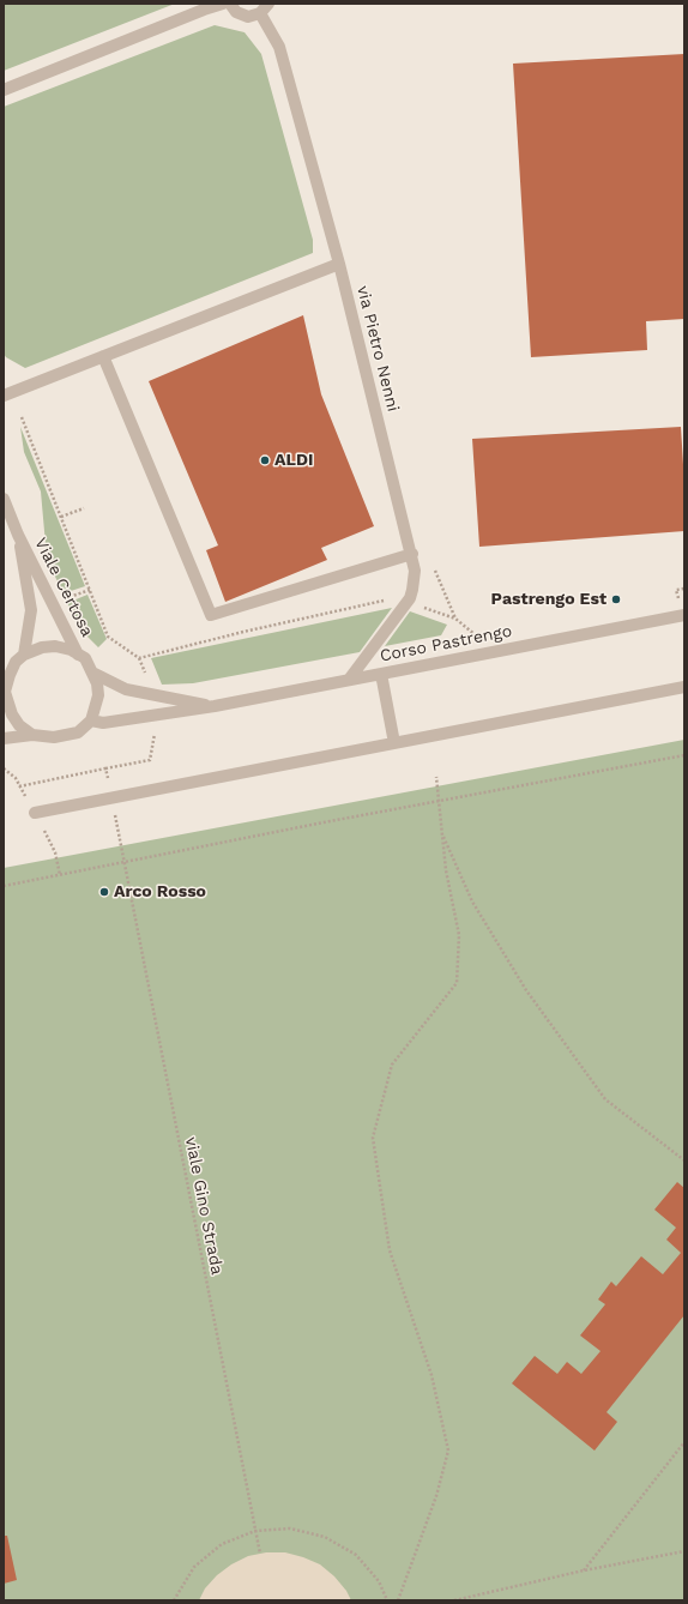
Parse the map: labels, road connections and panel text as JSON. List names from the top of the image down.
{
  "streets": {
    "street": ["via Pietro Nenni", "Viale Certosa", "Corso Pastrengo"],
    "path": ["viale Gino Strada"]
  },
  "crossings": [
    ["via Pietro Nenni", "Corso Pastrengo"],
    ["Viale Certosa", "Corso Pastrengo"]
  ],
  "places": ["ALDI", "Pastrengo Est", "Arco Rosso"]
}
